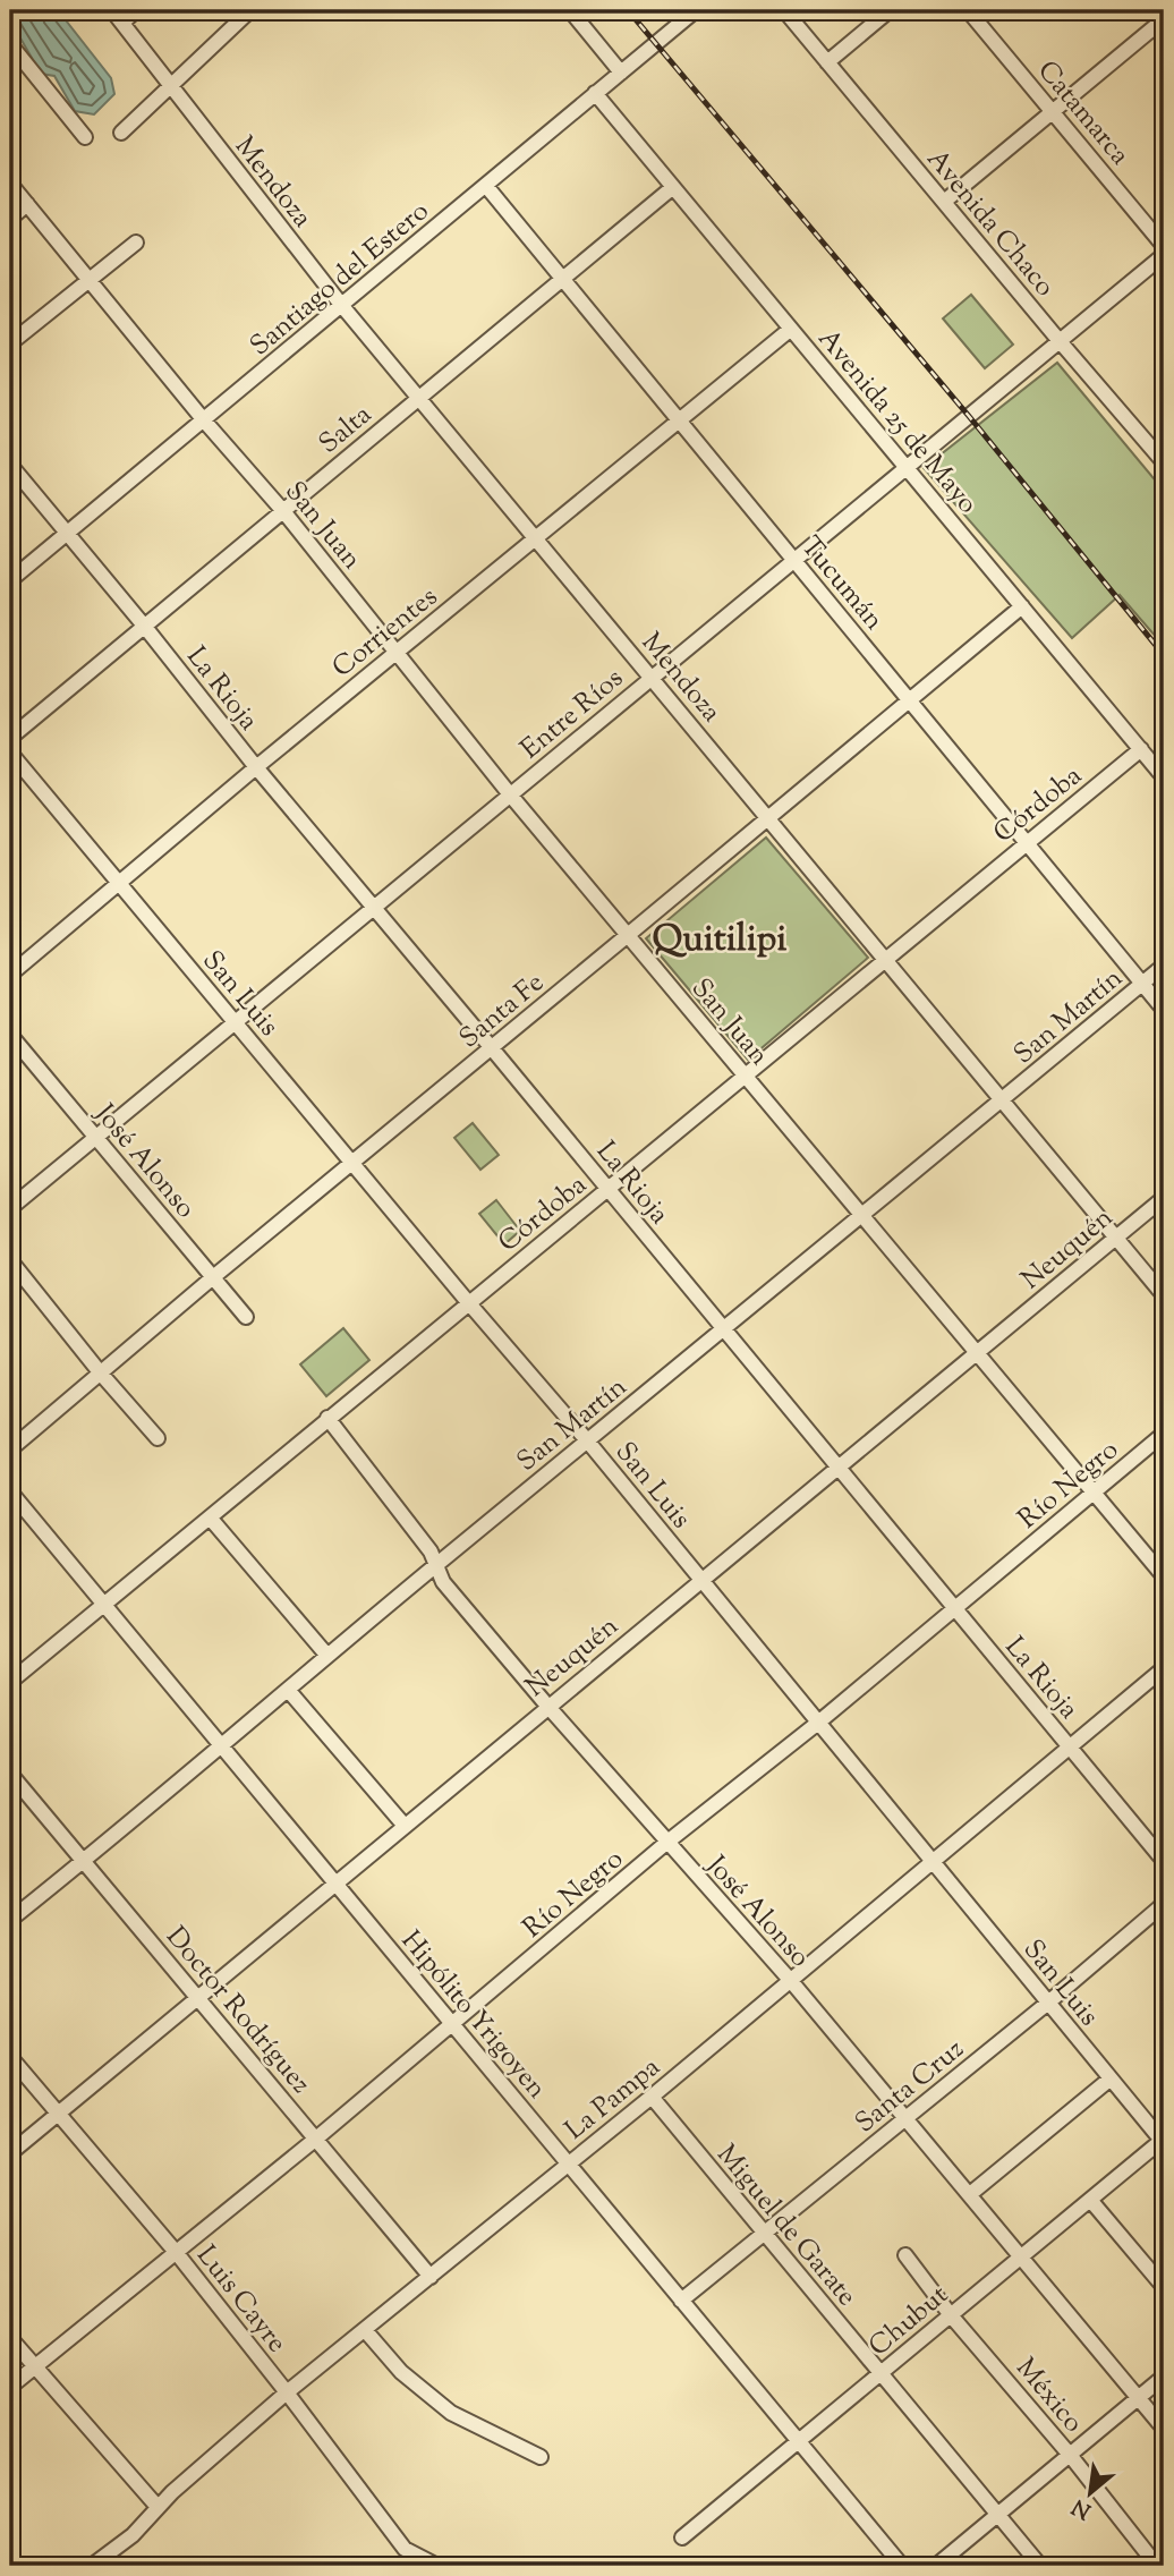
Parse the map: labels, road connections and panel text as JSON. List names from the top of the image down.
{
  "streets": {
    "street": [
      "Catamarca",
      "Mendoza",
      "Avenida Chaco",
      "Santiago del Estero",
      "Avenida 25 de Mayo",
      "Salta",
      "San Juan",
      "Tucumán",
      "Corrientes",
      "La Rioja",
      "Entre Ríos",
      "Córdoba",
      "San Luis",
      "Santa Fe",
      "San Martín",
      "José Alonso",
      "Neuquén",
      "Río Negro",
      "Doctor Rodríguez",
      "Hipólito Yrigoyen",
      "Santa Cruz",
      "La Pampa",
      "Miguel de Garate",
      "Luis Cayre",
      "Chubut",
      "México"
    ]
  },
  "crossings": [
    ["Mendoza", "Santiago del Estero"],
    ["Mendoza", "Salta"],
    ["Mendoza", "Corrientes"],
    ["Mendoza", "Entre Ríos"],
    ["Mendoza", "Córdoba"],
    ["Mendoza", "Santa Fe"],
    ["Mendoza", "San Martín"],
    ["Mendoza", "Neuquén"],
    ["Avenida Chaco", "Entre Ríos"],
    ["Santiago del Estero", "Avenida 25 de Mayo"],
    ["Santiago del Estero", "San Juan"],
    ["Santiago del Estero", "Tucumán"],
    ["Santiago del Estero", "La Rioja"],
    ["Avenida 25 de Mayo", "Salta"],
    ["Avenida 25 de Mayo", "Corrientes"],
    ["Avenida 25 de Mayo", "Entre Ríos"],
    ["Avenida 25 de Mayo", "Córdoba"],
    ["Avenida 25 de Mayo", "Santa Fe"],
    ["Salta", "San Juan"],
    ["Salta", "Tucumán"],
    ["Salta", "La Rioja"],
    ["San Juan", "Corrientes"],
    ["San Juan", "Entre Ríos"],
    ["San Juan", "Córdoba"],
    ["San Juan", "Santa Fe"],
    ["San Juan", "San Martín"],
    ["San Juan", "Neuquén"],
    ["San Juan", "Río Negro"],
    ["Tucumán", "Corrientes"],
    ["Tucumán", "Entre Ríos"],
    ["Tucumán", "Córdoba"],
    ["Tucumán", "Santa Fe"],
    ["Tucumán", "San Martín"],
    ["Corrientes", "La Rioja"],
    ["Corrientes", "San Luis"],
    ["La Rioja", "Entre Ríos"],
    ["La Rioja", "Córdoba"],
    ["La Rioja", "Santa Fe"],
    ["La Rioja", "San Martín"],
    ["La Rioja", "Neuquén"],
    ["La Rioja", "Río Negro"],
    ["La Rioja", "La Pampa"],
    ["Entre Ríos", "San Luis"],
    ["Entre Ríos", "José Alonso"],
    ["Córdoba", "San Luis"],
    ["Córdoba", "José Alonso"],
    ["Córdoba", "Hipólito Yrigoyen"],
    ["San Luis", "Santa Fe"],
    ["San Luis", "San Martín"],
    ["San Luis", "Neuquén"],
    ["San Luis", "Río Negro"],
    ["San Luis", "Santa Cruz"],
    ["San Luis", "La Pampa"],
    ["San Luis", "Chubut"],
    ["Santa Fe", "José Alonso"],
    ["San Martín", "José Alonso"],
    ["San Martín", "Doctor Rodríguez"],
    ["San Martín", "Hipólito Yrigoyen"],
    ["José Alonso", "Neuquén"],
    ["José Alonso", "Río Negro"],
    ["José Alonso", "Santa Cruz"],
    ["José Alonso", "La Pampa"],
    ["José Alonso", "Chubut"],
    ["Neuquén", "Doctor Rodríguez"],
    ["Neuquén", "Hipólito Yrigoyen"],
    ["Neuquén", "Luis Cayre"],
    ["Río Negro", "Doctor Rodríguez"],
    ["Río Negro", "Hipólito Yrigoyen"],
    ["Río Negro", "Luis Cayre"],
    ["Doctor Rodríguez", "La Pampa"],
    ["Hipólito Yrigoyen", "Santa Cruz"],
    ["Hipólito Yrigoyen", "La Pampa"],
    ["Hipólito Yrigoyen", "Chubut"],
    ["Santa Cruz", "Miguel de Garate"],
    ["La Pampa", "Miguel de Garate"],
    ["La Pampa", "Luis Cayre"],
    ["Miguel de Garate", "Chubut"],
    ["Chubut", "México"]
  ],
  "districts": ["Quitilipi"],
  "north": "bottom left"
}
